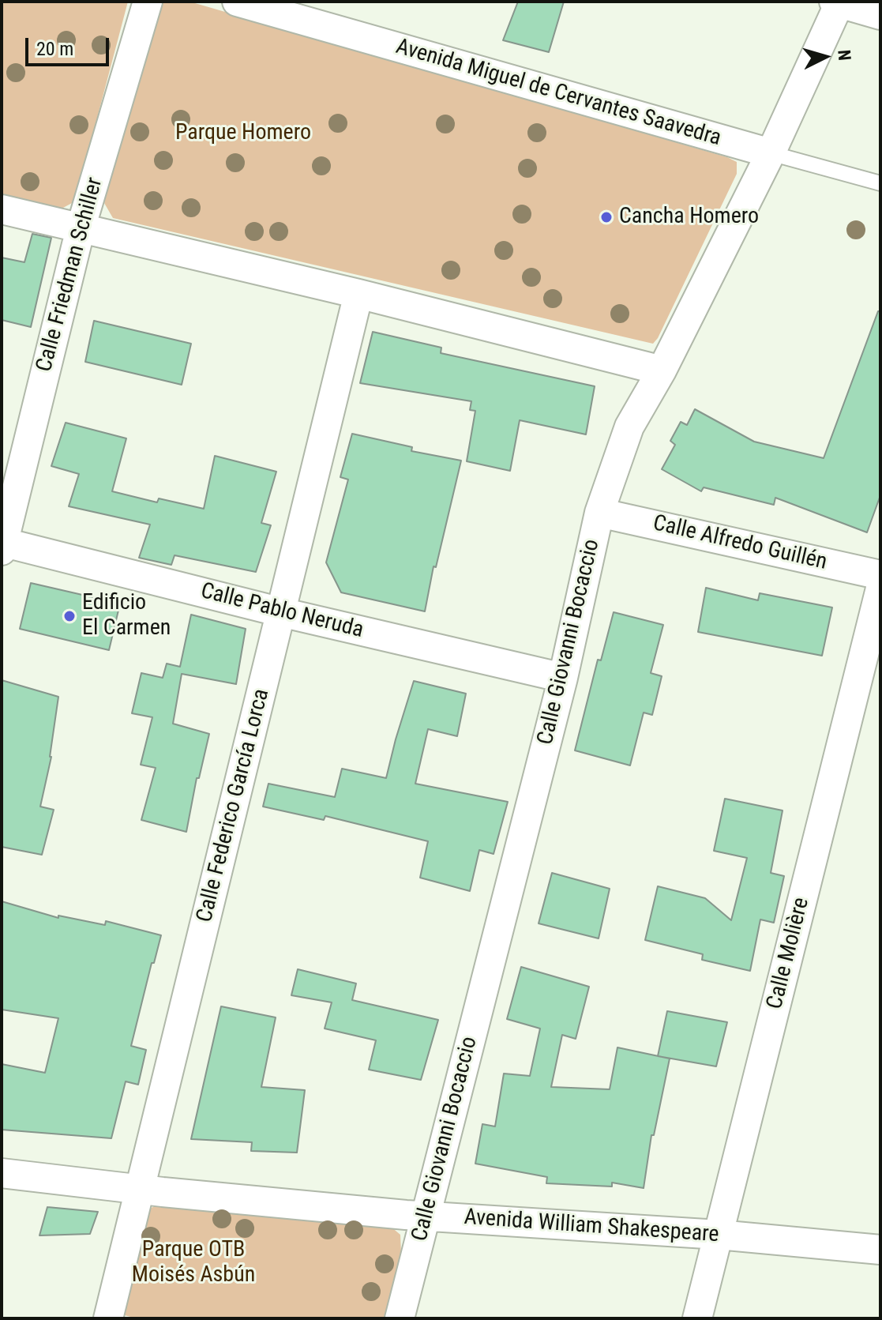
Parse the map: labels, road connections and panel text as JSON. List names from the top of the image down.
{
  "streets": {
    "street": [
      "Avenida Miguel de Cervantes Saavedra",
      "Calle Friedman Schiller",
      "Calle Alfredo Guillén",
      "Calle Pablo Neruda",
      "Calle Giovanni Bocaccio",
      "Calle Federico García Lorca",
      "Calle Molière",
      "Avenida William Shakespeare"
    ]
  },
  "crossings": [
    ["Avenida Miguel de Cervantes Saavedra", "Calle Giovanni Bocaccio"],
    ["Calle Friedman Schiller", "Calle Pablo Neruda"],
    ["Calle Alfredo Guillén", "Calle Giovanni Bocaccio"],
    ["Calle Pablo Neruda", "Calle Giovanni Bocaccio"],
    ["Calle Pablo Neruda", "Calle Federico García Lorca"],
    ["Calle Giovanni Bocaccio", "Avenida William Shakespeare"],
    ["Calle Federico García Lorca", "Avenida William Shakespeare"],
    ["Calle Molière", "Avenida William Shakespeare"]
  ],
  "parks": ["Parque Homero", "Parque OTB Moisés Asbún"],
  "places": ["Cancha Homero", "Edificio El Carmen"],
  "scale_bar": "20 m",
  "north": "right"
}
